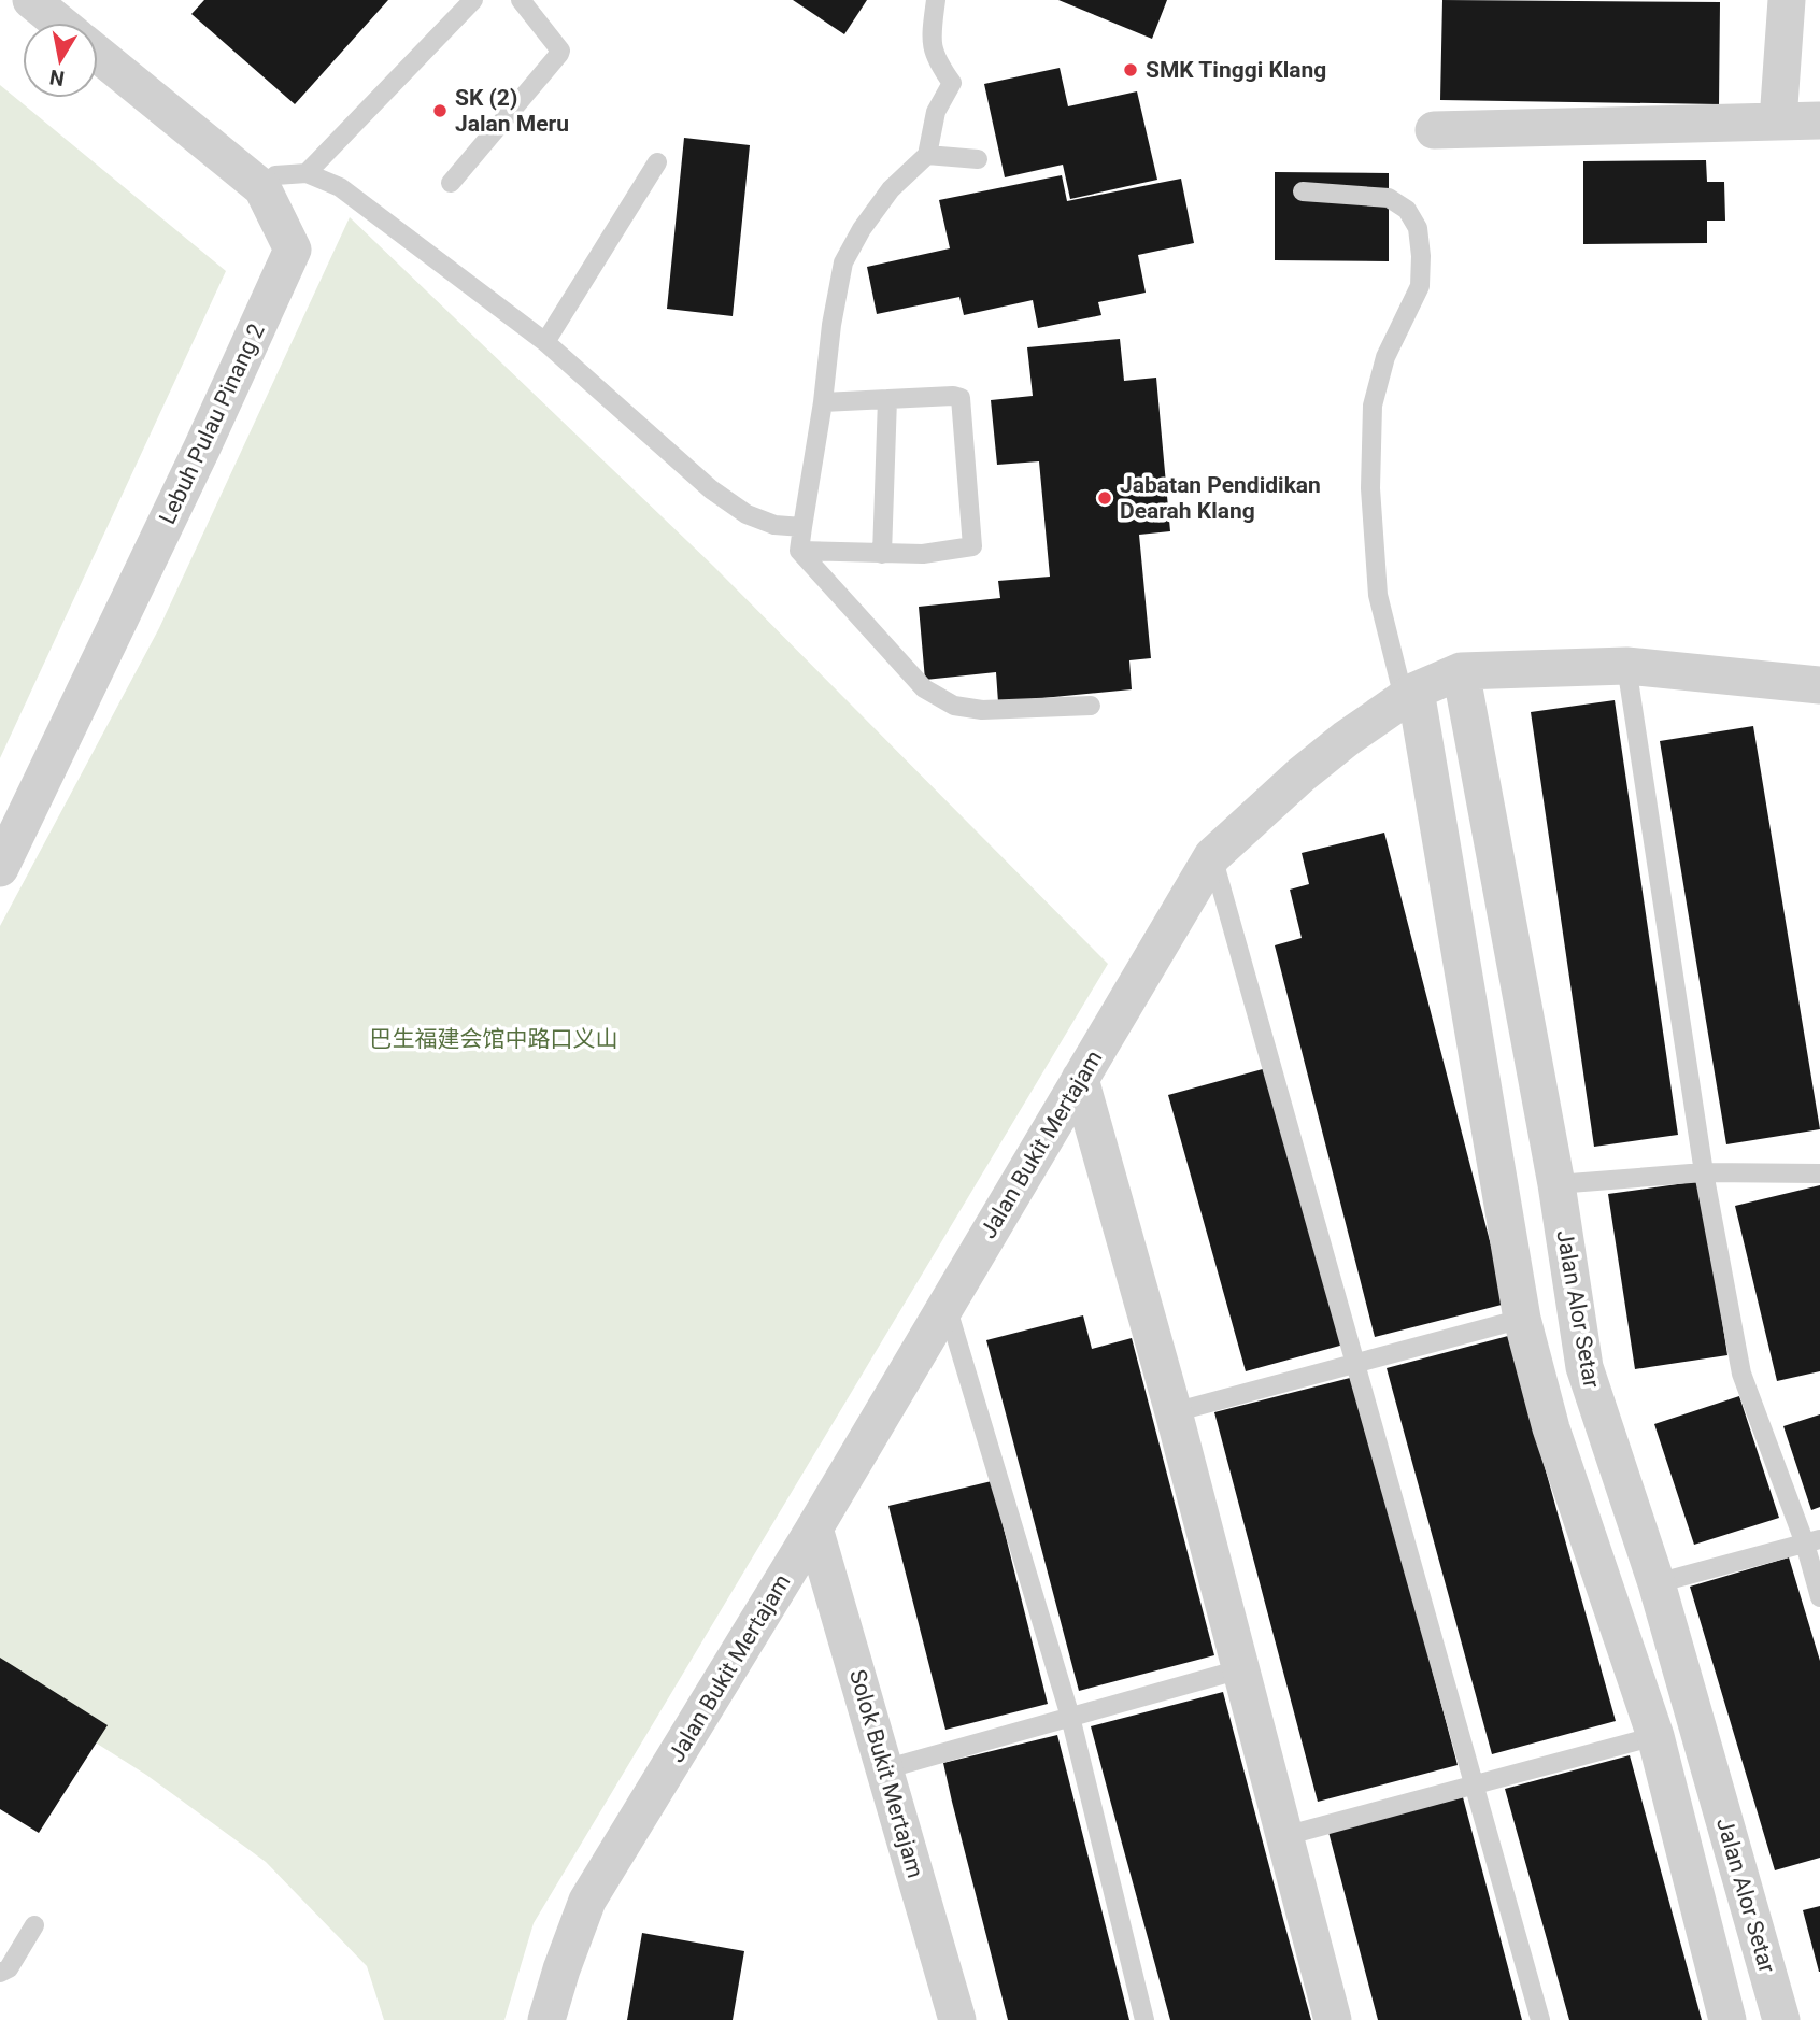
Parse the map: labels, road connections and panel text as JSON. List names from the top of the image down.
{
  "streets": {
    "street": [
      "Lebuh Pulau Pinang 2",
      "Jalan Bukit Mertajam",
      "Jalan Alor Setar",
      "Solok Bukit Mertajam"
    ]
  },
  "crossings": [
    ["Jalan Bukit Mertajam", "Jalan Alor Setar"],
    ["Jalan Bukit Mertajam", "Solok Bukit Mertajam"]
  ],
  "parks": ["巴生福建会馆中路口义山"],
  "places": ["SMK Tinggi Klang", "SK (2) Jalan Meru", "Jabatan Pendidikan Dearah Klang"],
  "north": "bottom"
}
